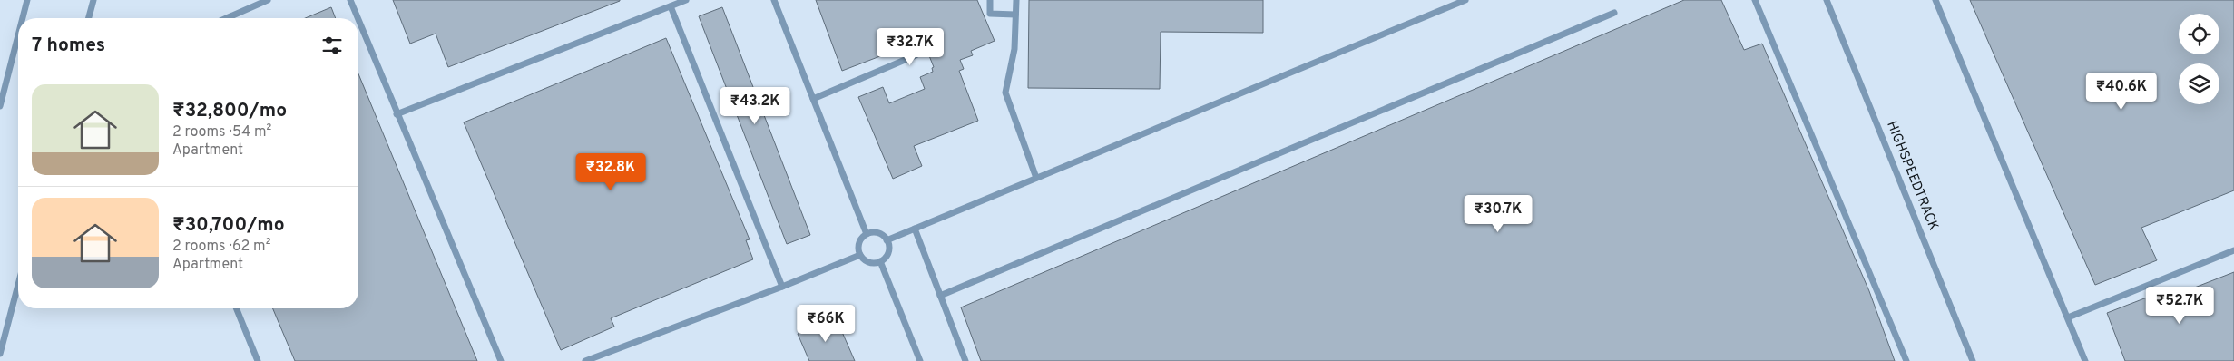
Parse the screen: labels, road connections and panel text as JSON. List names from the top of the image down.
{
  "streets": {
    "lane": ["HIGHSPEEDTRACK"]
  },
  "page": {
    "heading": "7 homes",
    "price": [
      "₹32.7K",
      "₹40.6K",
      "₹43.2K",
      "₹32.8K",
      "₹30.7K",
      "₹52.7K",
      "₹66K"
    ],
    "list": [
      {
        "name": "₹32,800/mo",
        "note": "2 rooms · 54 m² · Apartment"
      },
      {
        "name": "₹30,700/mo",
        "note": "2 rooms · 62 m² · Apartment"
      }
    ]
  }
}
